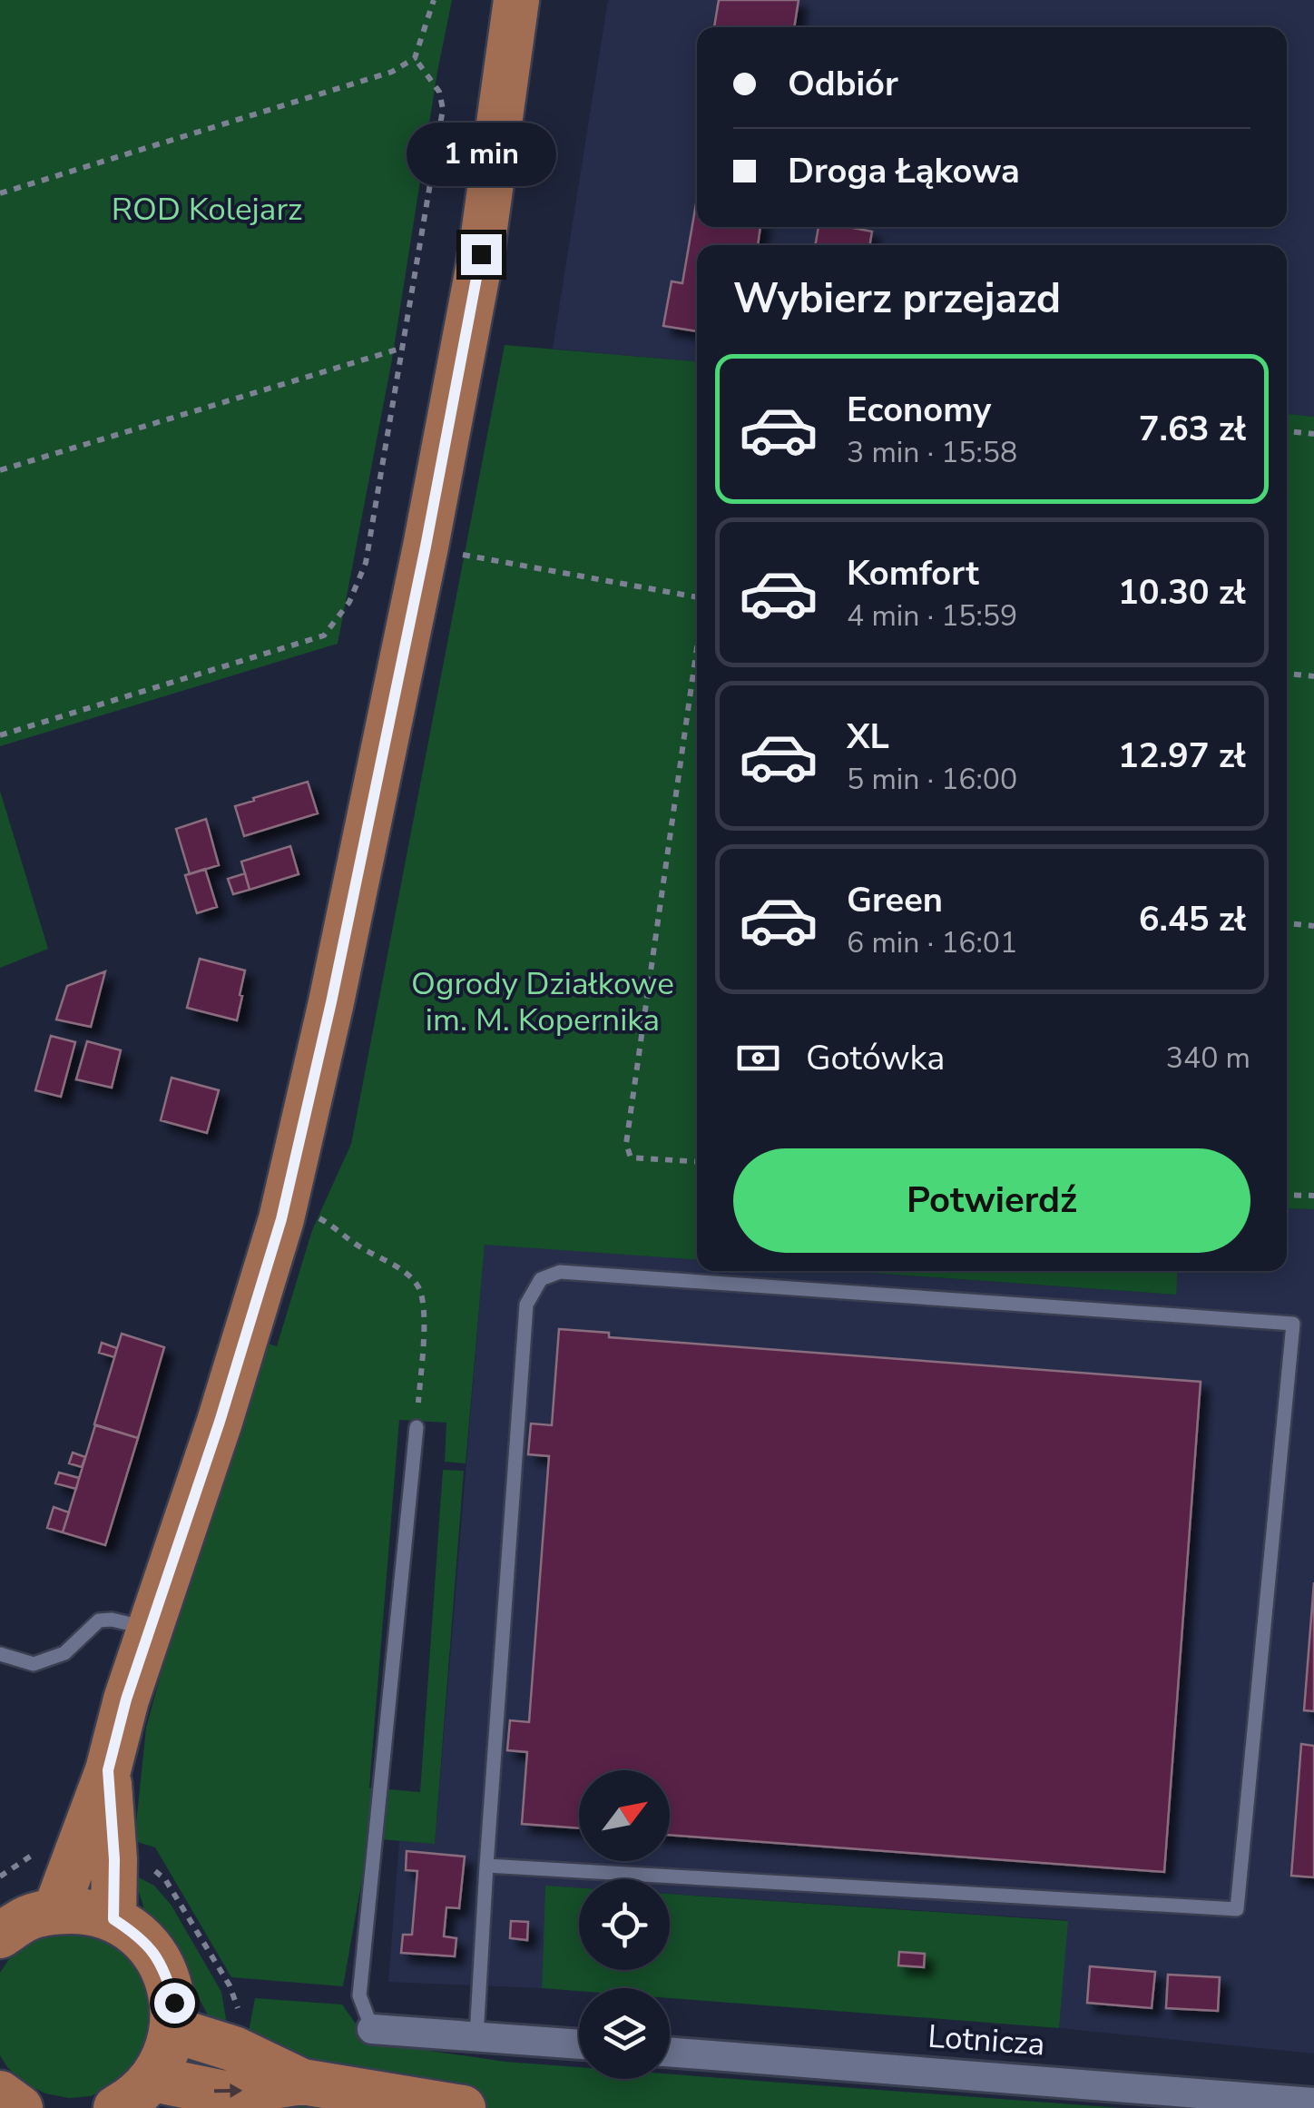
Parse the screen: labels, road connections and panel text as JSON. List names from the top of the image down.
{
  "streets": {
    "street": ["Lotnicza"]
  },
  "parks": ["ROD Kolejarz", "Ogrody Działkowe im. M. Kopernika"],
  "north": "top right",
  "page": {
    "banner": ["Odbiór", "Droga Łąkowa"],
    "bubble": "1 min",
    "heading": "Wybierz przejazd",
    "list": [
      {
        "name": "Economy",
        "note": "3 min · 15:58",
        "value": "7.63 zł"
      },
      {
        "name": "Komfort",
        "note": "4 min · 15:59",
        "value": "10.30 zł"
      },
      {
        "name": "XL",
        "note": "5 min · 16:00",
        "value": "12.97 zł"
      },
      {
        "name": "Green",
        "note": "6 min · 16:01",
        "value": "6.45 zł"
      }
    ],
    "pay": ["Gotówka", "340 m"],
    "buttons": "Potwierdź"
  }
}
